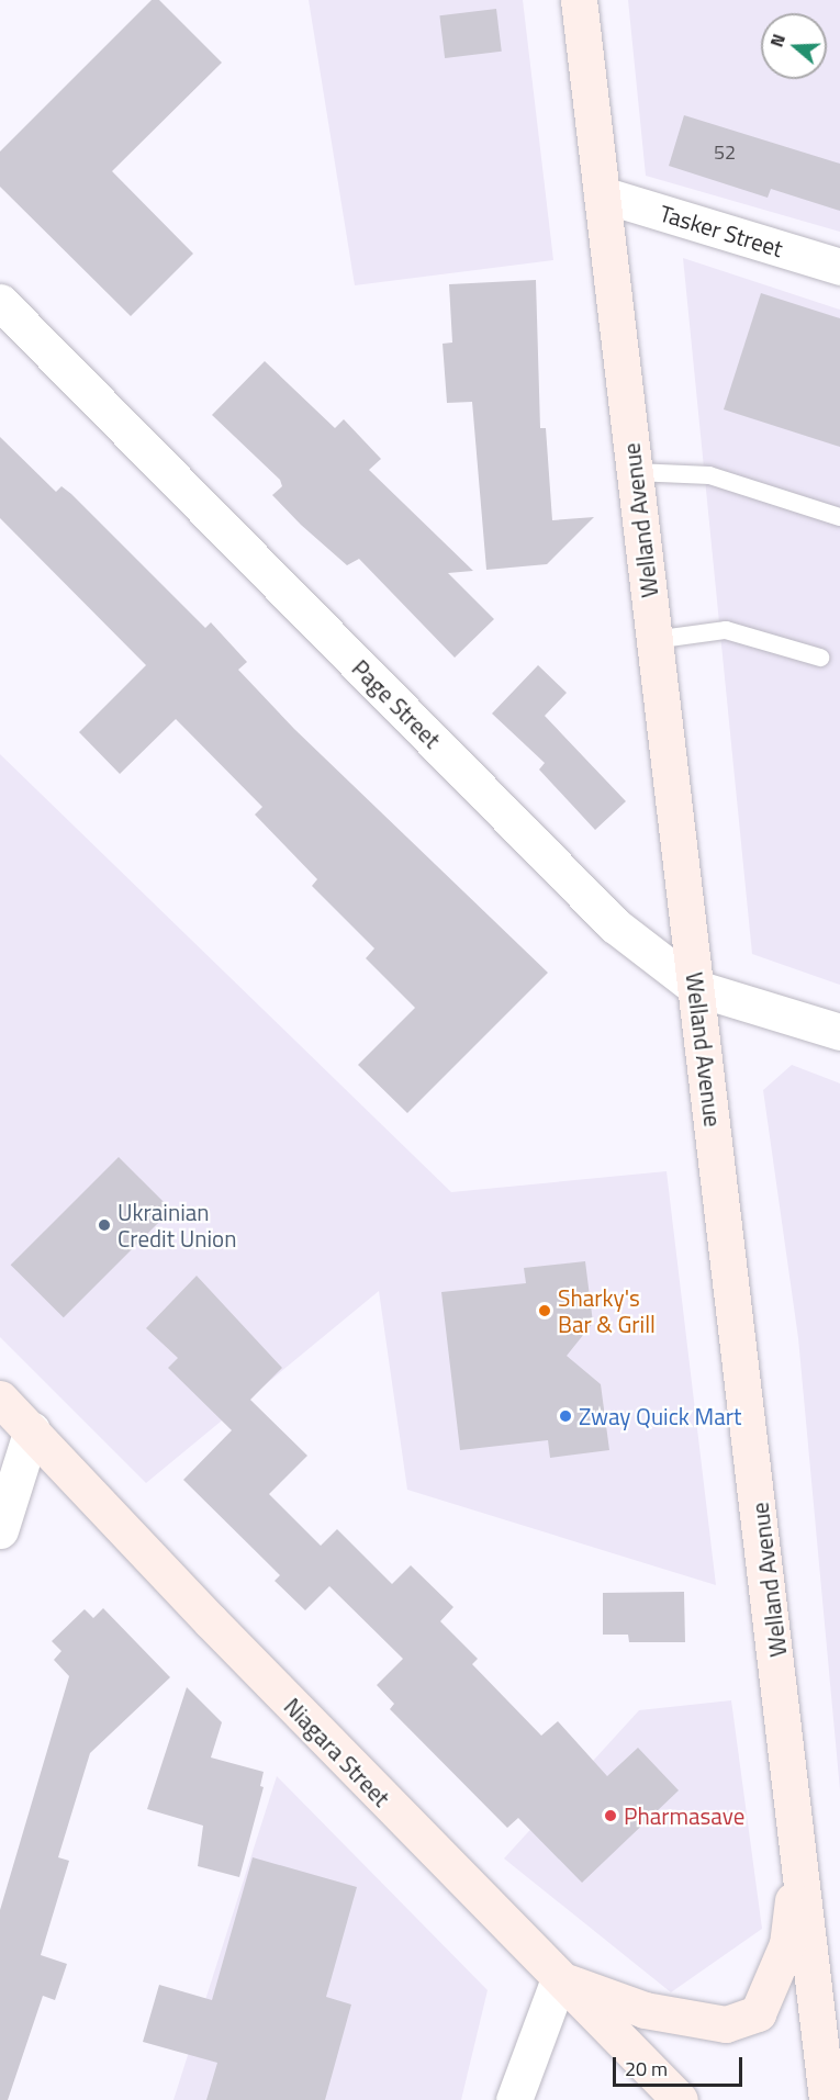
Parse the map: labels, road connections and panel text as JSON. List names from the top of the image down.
{
  "streets": {
    "main road": ["Welland Avenue", "Niagara Street"],
    "street": ["Tasker Street", "Page Street"]
  },
  "crossings": [
    ["Tasker Street", "Welland Avenue"],
    ["Welland Avenue", "Page Street"]
  ],
  "places": [
    "Ukrainian Credit Union",
    "Sharky's Bar & Grill",
    "Zway Quick Mart",
    "Pharmasave"
  ],
  "house_numbers": ["52"],
  "scale_bar": "20 m",
  "north": "left"
}
